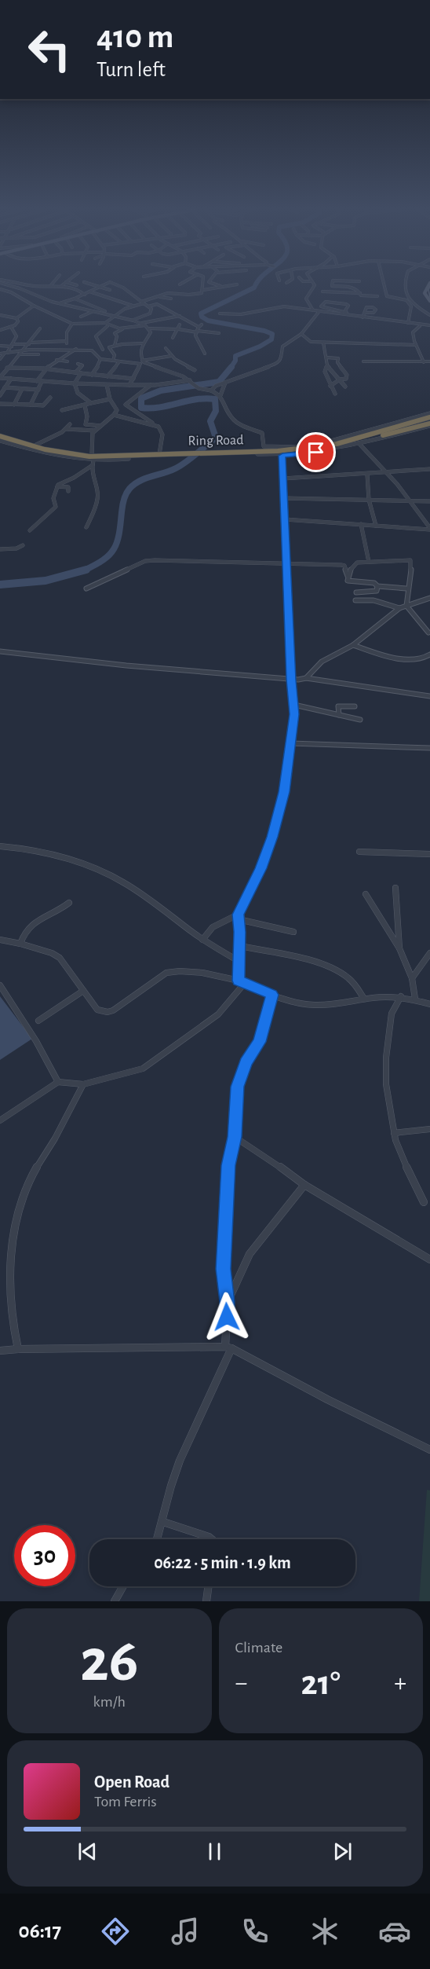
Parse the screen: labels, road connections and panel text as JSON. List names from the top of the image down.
{
  "streets": {
    "highway": ["Ring Road"]
  },
  "page": {
    "turn": ["410 m", "Turn left"],
    "limit": "30",
    "trip": "06:22 · 5 min · 1.9 km",
    "tile": [
      ["26", "km/h"],
      "Climate"
    ],
    "heat": ["−", "21°", "+"],
    "song": ["Open Road", "Tom Ferris"],
    "tabs": "06:17"
  }
}
